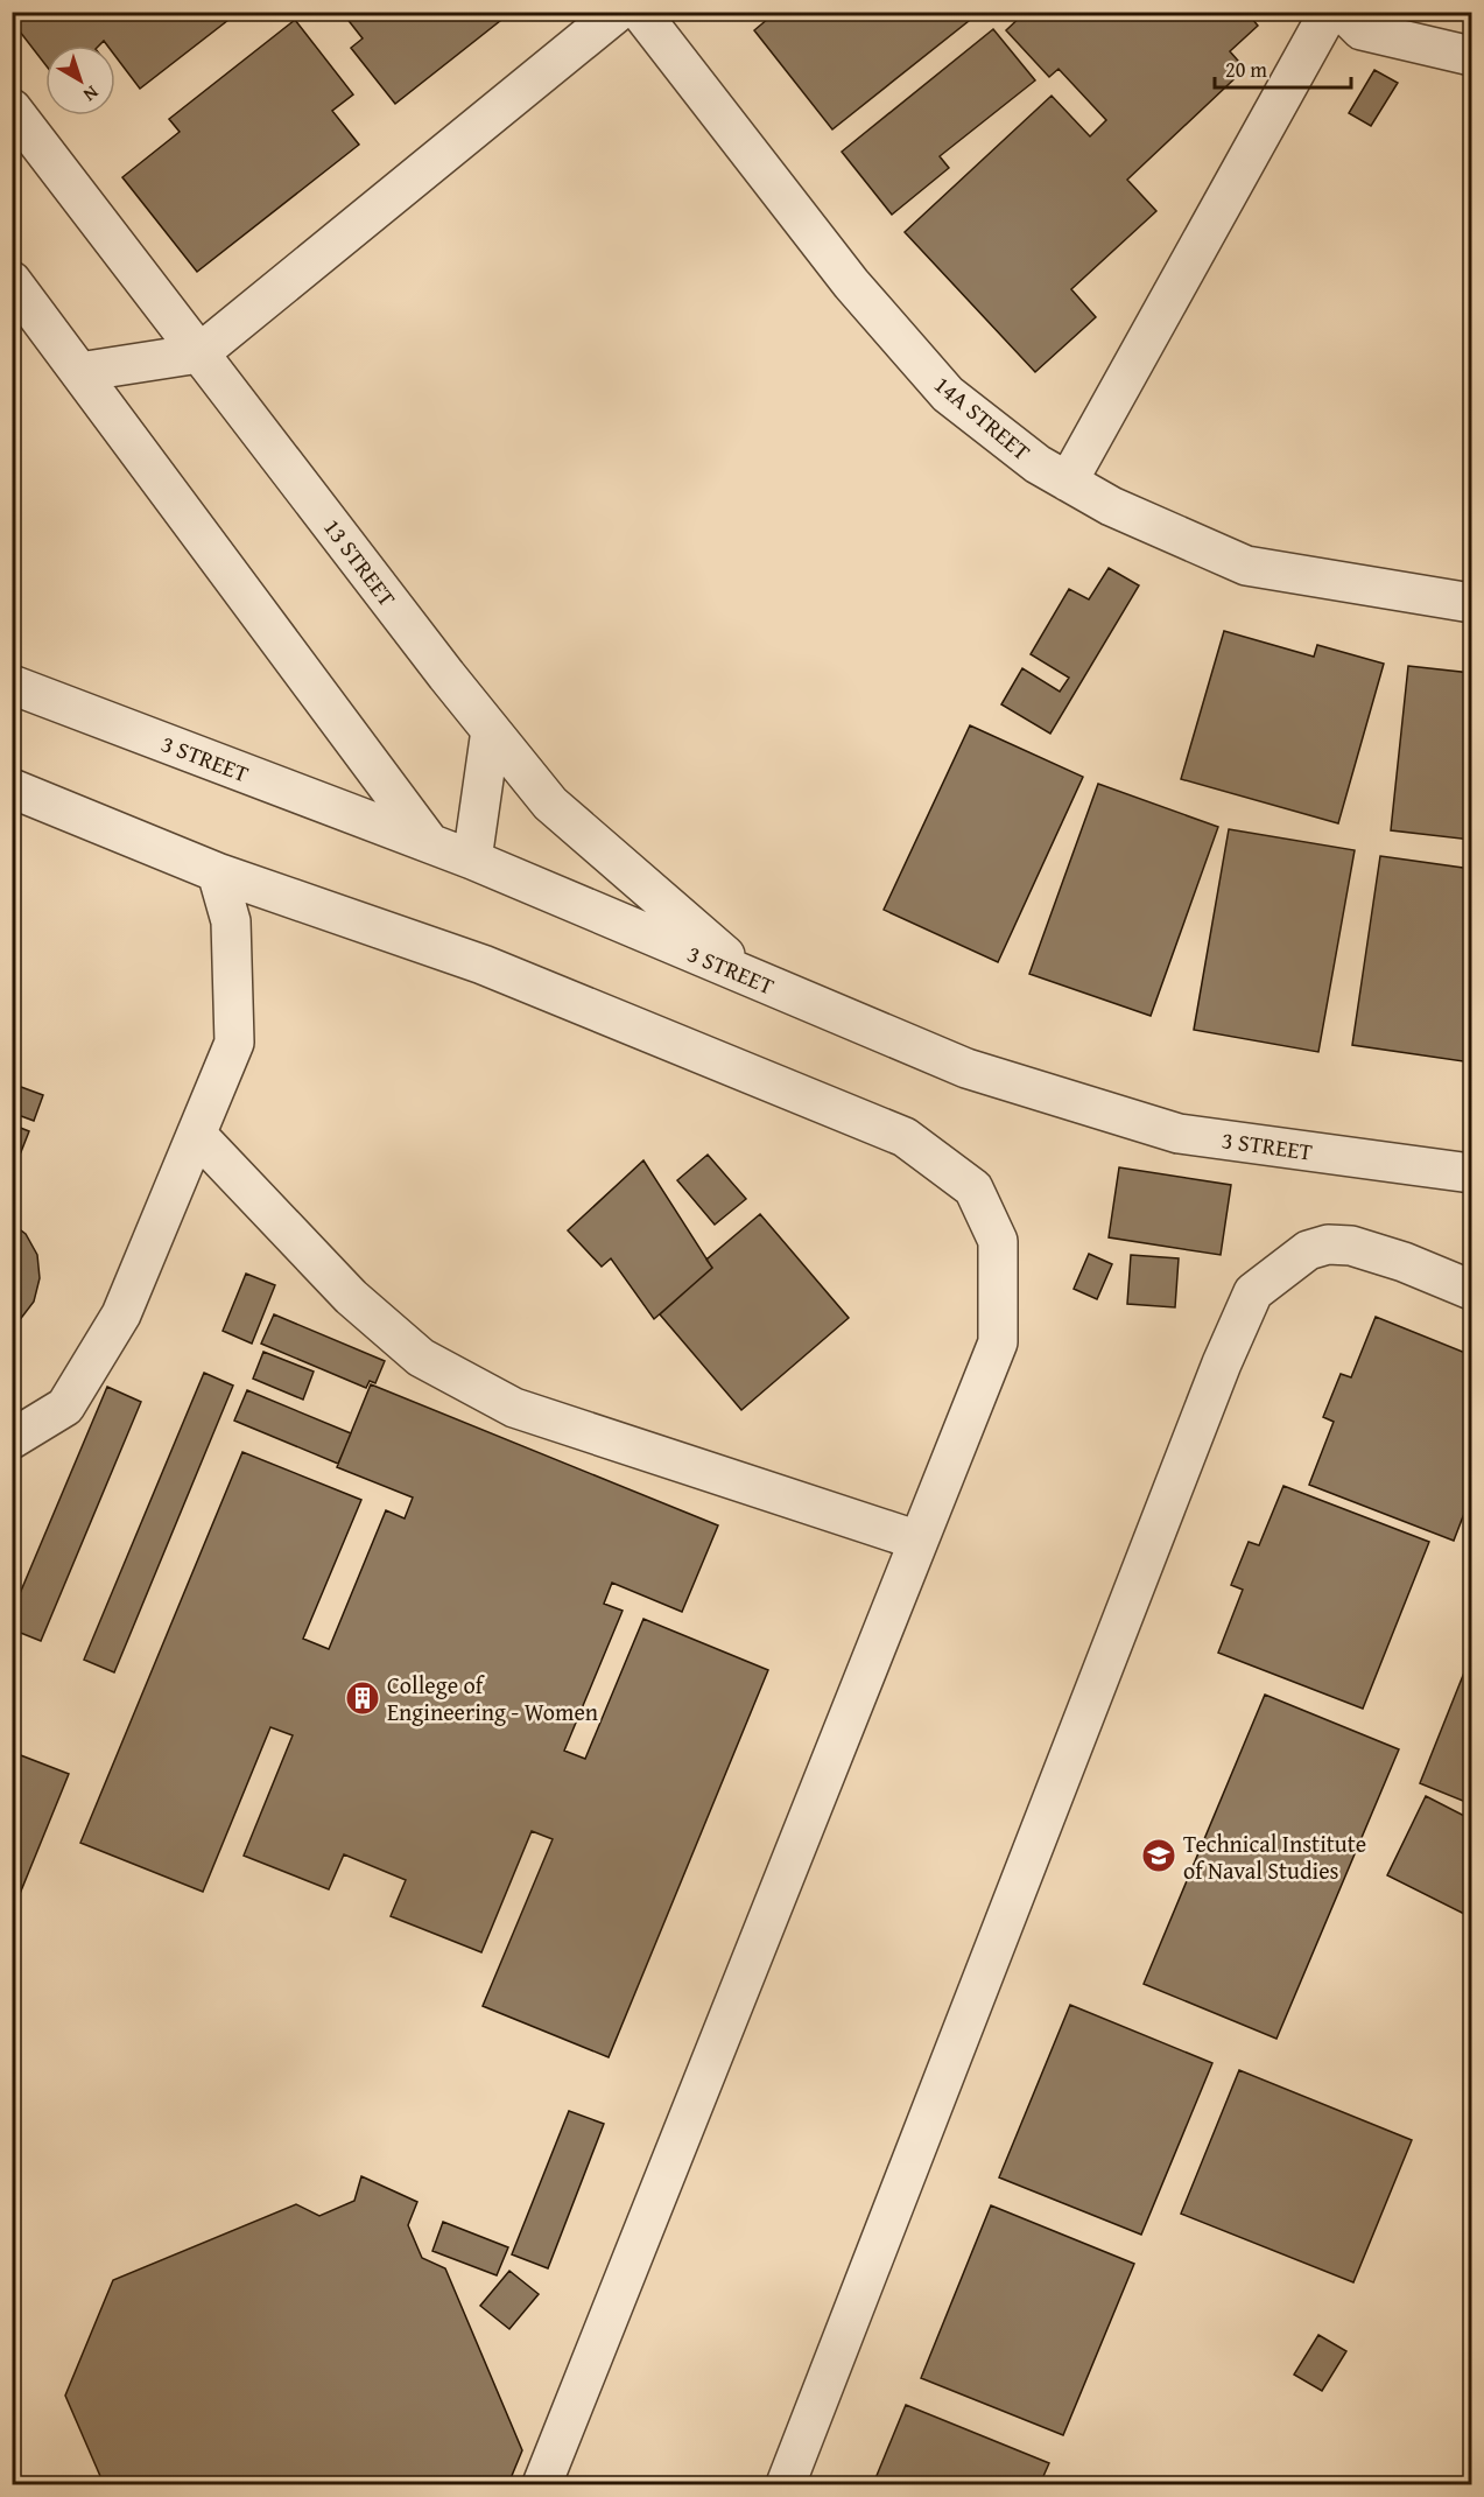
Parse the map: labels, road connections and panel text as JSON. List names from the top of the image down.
{
  "streets": {
    "street": ["14A STREET", "13 STREET", "3 STREET"]
  },
  "crossings": [
    ["13 STREET", "3 STREET"]
  ],
  "places": {
    "building": ["College of Engineering - Women"],
    "school or university": ["Technical Institute of Naval Studies"]
  },
  "scale_bar": "20 m",
  "north": "bottom right"
}
